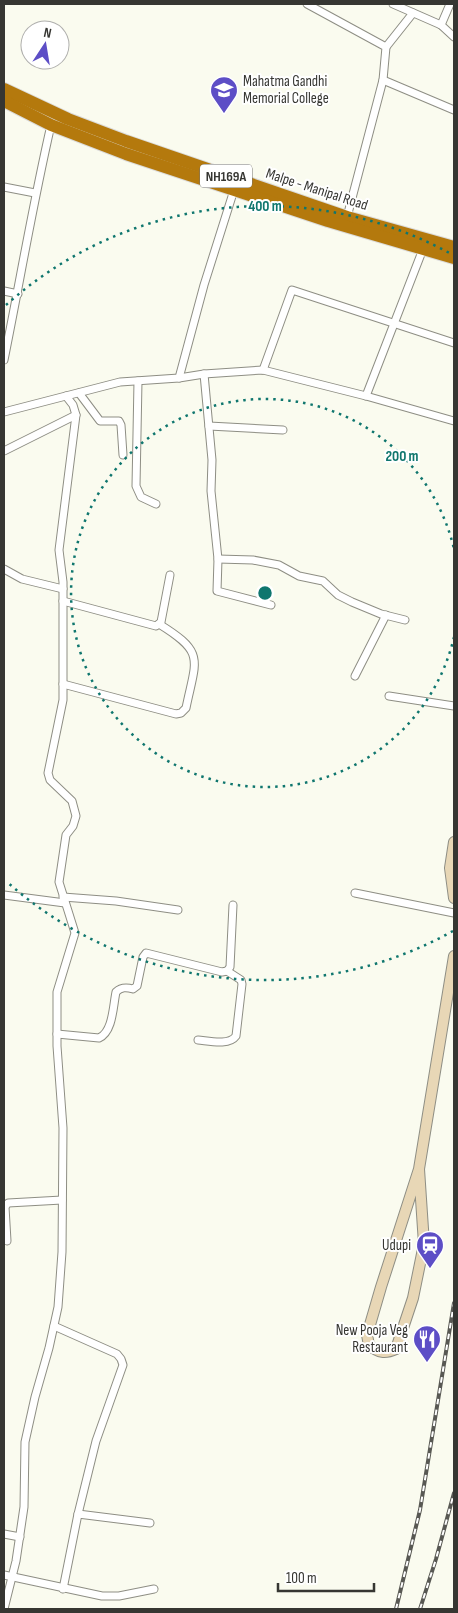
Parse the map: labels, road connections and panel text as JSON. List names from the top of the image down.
{
  "streets": {
    "highway": ["NH169A", "Malpe - Manipal Road"]
  },
  "places": {
    "school or university": ["Mahatma Gandhi Memorial College"],
    "station": ["Udupi"],
    "restaurant": ["New Pooja Veg Restaurant"]
  },
  "scale_bar": "100 m",
  "north": "top",
  "rings": ["400 m", "200 m"]
}
